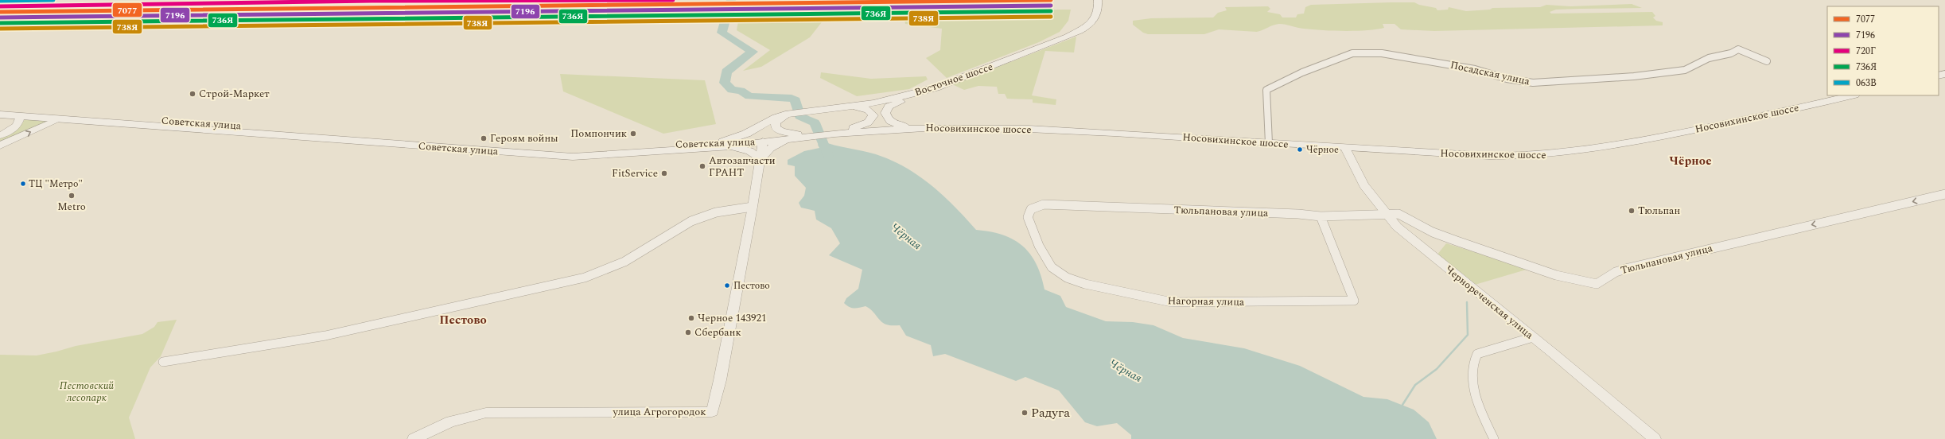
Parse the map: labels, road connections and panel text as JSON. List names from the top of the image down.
{
  "streets": {
    "main road": ["Восточное шоссе", "Носовихинское шоссе", "Советская улица"],
    "street": [
      "Посадская улица",
      "Тюльпановая улица",
      "Нагорная улица",
      "Чернореченская улица",
      "улица Агрогородок"
    ]
  },
  "crossings": [
    ["Посадская улица", "Носовихинское шоссе"],
    ["Восточное шоссе", "Советская улица"],
    ["Носовихинское шоссе", "Советская улица"],
    ["Носовихинское шоссе", "Чернореченская улица"],
    ["Носовихинское шоссе", "улица Агрогородок"],
    ["Советская улица", "улица Агрогородок"],
    ["Тюльпановая улица", "Нагорная улица"],
    ["Тюльпановая улица", "Чернореченская улица"]
  ],
  "one_way": ["Тюльпановая улица"],
  "districts": ["Чёрное", "Пестово"],
  "water": ["Чёрная"],
  "parks": ["Пестовский лесопарк"],
  "places": [
    "Строй-Маркет",
    "Помпончик",
    "Героям войны",
    "Чёрное",
    "Автозапчасти ГРАНТ",
    "FitService",
    "ТЦ \"Метро\"",
    "Metro",
    "Тюльпан",
    "Пестово",
    "Черное 143921",
    "Сбербанк",
    "Радуга"
  ],
  "lines": [
    "transit line 7077",
    "transit line 720Г",
    "transit line 063В",
    "transit line 7196",
    "transit line 736Я",
    "transit line 738Я"
  ],
  "legend": [
    "7077",
    "7196",
    "720Г",
    "736Я",
    "063В"
  ]
}
